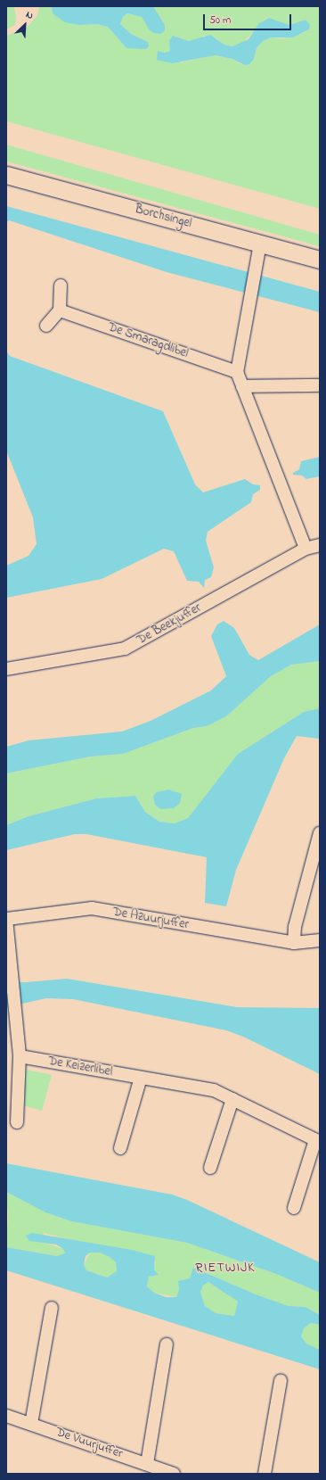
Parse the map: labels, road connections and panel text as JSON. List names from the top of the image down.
{
  "streets": {
    "main road": ["Borchsingel"],
    "street": [
      "De Smaragdlibel",
      "De Beekjuffer",
      "De Azuurjuffer",
      "De Keizerlibel",
      "De Vuurjuffer"
    ]
  },
  "crossings": [
    ["De Azuurjuffer", "De Keizerlibel"]
  ],
  "districts": ["RIETWIJK"],
  "scale_bar": "50 m",
  "north": "top right"
}
